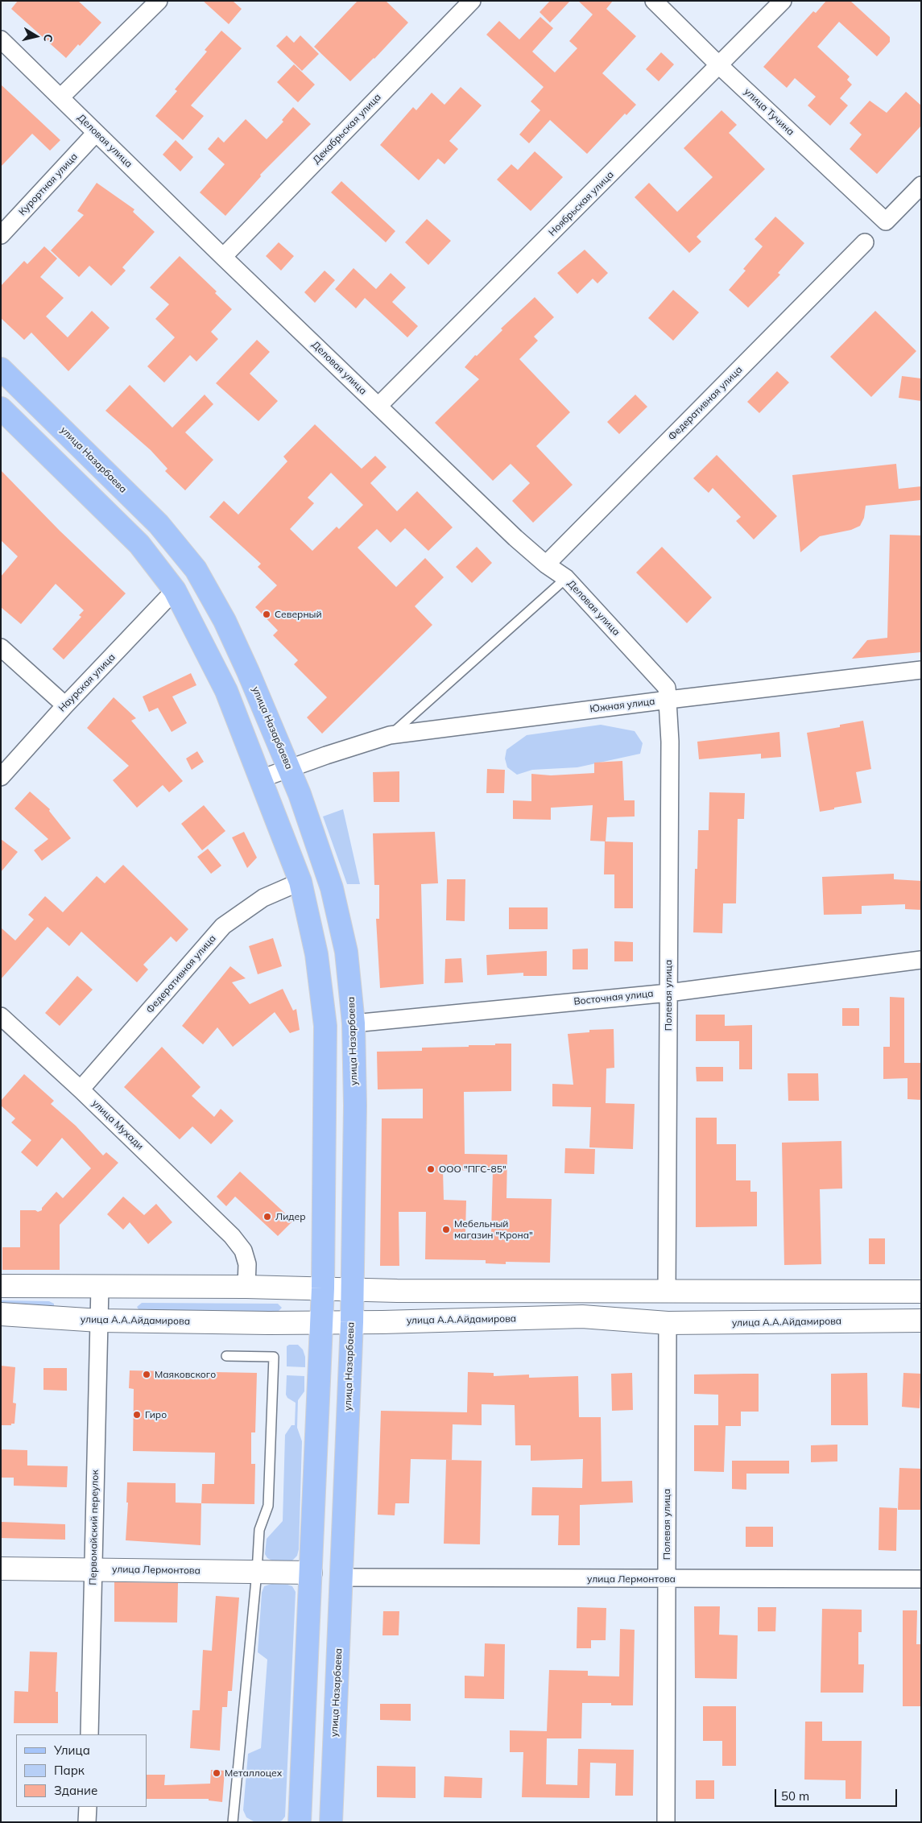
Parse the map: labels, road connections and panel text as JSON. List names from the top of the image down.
{
  "streets": {
    "main road": ["улица Назарбаева", "улица А.А.Айдамирова", "улица Лермонтова"],
    "street": [
      "улица Тучина",
      "Декабрьская улица",
      "Деловая улица",
      "Курортная улица",
      "Ноябрьская улица",
      "Федеративная улица",
      "Наурская улица",
      "Южная улица",
      "Полевая улица",
      "Восточная улица",
      "улица Мухади",
      "Первомайский переулок"
    ]
  },
  "crossings": [
    ["улица Тучина", "Ноябрьская улица"],
    ["Декабрьская улица", "Деловая улица"],
    ["Деловая улица", "Курортная улица"],
    ["Деловая улица", "Ноябрьская улица"],
    ["Деловая улица", "Федеративная улица"],
    ["Деловая улица", "Южная улица"],
    ["Деловая улица", "Полевая улица"],
    ["Федеративная улица", "улица Мухади"],
    ["улица Назарбаева", "Южная улица"],
    ["улица Назарбаева", "Восточная улица"],
    ["улица Назарбаева", "улица А.А.Айдамирова"],
    ["улица Назарбаева", "улица Лермонтова"],
    ["Южная улица", "Полевая улица"],
    ["Полевая улица", "Восточная улица"],
    ["Полевая улица", "улица А.А.Айдамирова"],
    ["Полевая улица", "улица Лермонтова"],
    ["улица А.А.Айдамирова", "Первомайский переулок"],
    ["Первомайский переулок", "улица Лермонтова"]
  ],
  "places": [
    "Северный",
    "ООО \"ПГС-85\"",
    "Лидер",
    "Мебельный магазин \"Крона\"",
    "Маяковского",
    "Гиро",
    "Металлоцех"
  ],
  "legend": ["Улица", "Парк", "Здание"],
  "scale_bar": "50 m",
  "north": "right"
}
